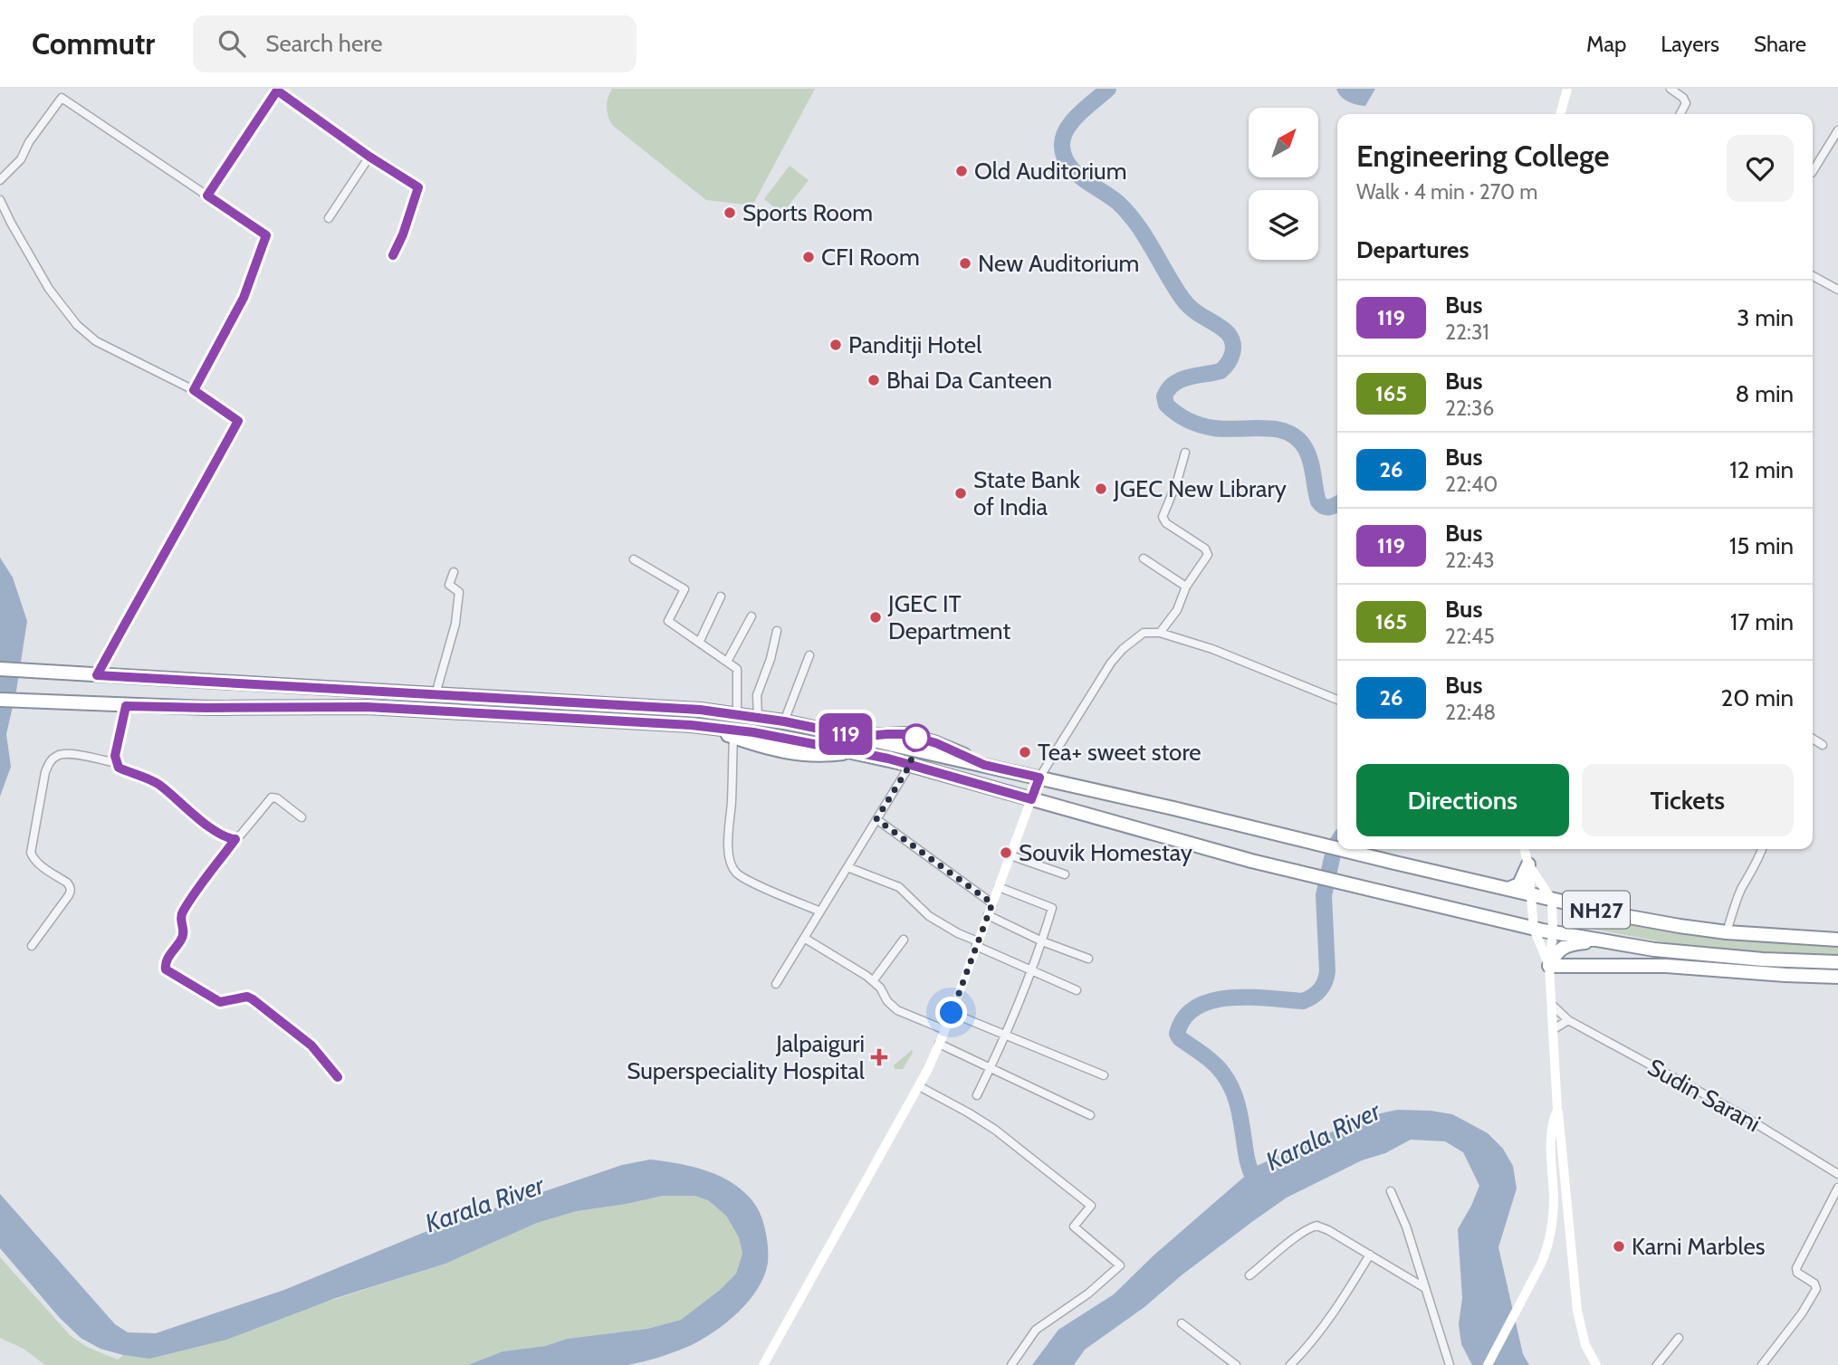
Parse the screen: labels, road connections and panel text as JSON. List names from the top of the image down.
{
  "streets": {
    "highway": ["NH27"],
    "street": ["Sudin Sarani"]
  },
  "water": ["Karala River"],
  "places": {
    "other": [
      "Old Auditorium",
      "Sports Room",
      "CFI Room",
      "New Auditorium",
      "Panditji Hotel",
      "Bhai Da Canteen",
      "JGEC New Library",
      "State Bank of India",
      "JGEC IT Department",
      "Tea+ sweet store",
      "Souvik Homestay",
      "Karni Marbles"
    ],
    "health": ["Jalpaiguri Superspeciality Hospital"]
  },
  "lines": ["bus line 119"],
  "north": "top right",
  "page": {
    "header": "Commutr",
    "search": "Search here",
    "nav": ["Map", "Layers", "Share"],
    "on_map": "119",
    "heading": [
      ["Engineering College", "Walk · 4 min · 270 m"],
      "Departures"
    ],
    "list": [
      {
        "mark": "119",
        "name": "Bus",
        "note": "22:31",
        "value": "3 min"
      },
      {
        "mark": "165",
        "name": "Bus",
        "note": "22:36",
        "value": "8 min"
      },
      {
        "mark": "26",
        "name": "Bus",
        "note": "22:40",
        "value": "12 min"
      },
      {
        "mark": "119",
        "name": "Bus",
        "note": "22:43",
        "value": "15 min"
      },
      {
        "mark": "165",
        "name": "Bus",
        "note": "22:45",
        "value": "17 min"
      },
      {
        "mark": "26",
        "name": "Bus",
        "note": "22:48",
        "value": "20 min"
      }
    ],
    "buttons": ["Directions", "Tickets"]
  }
}
